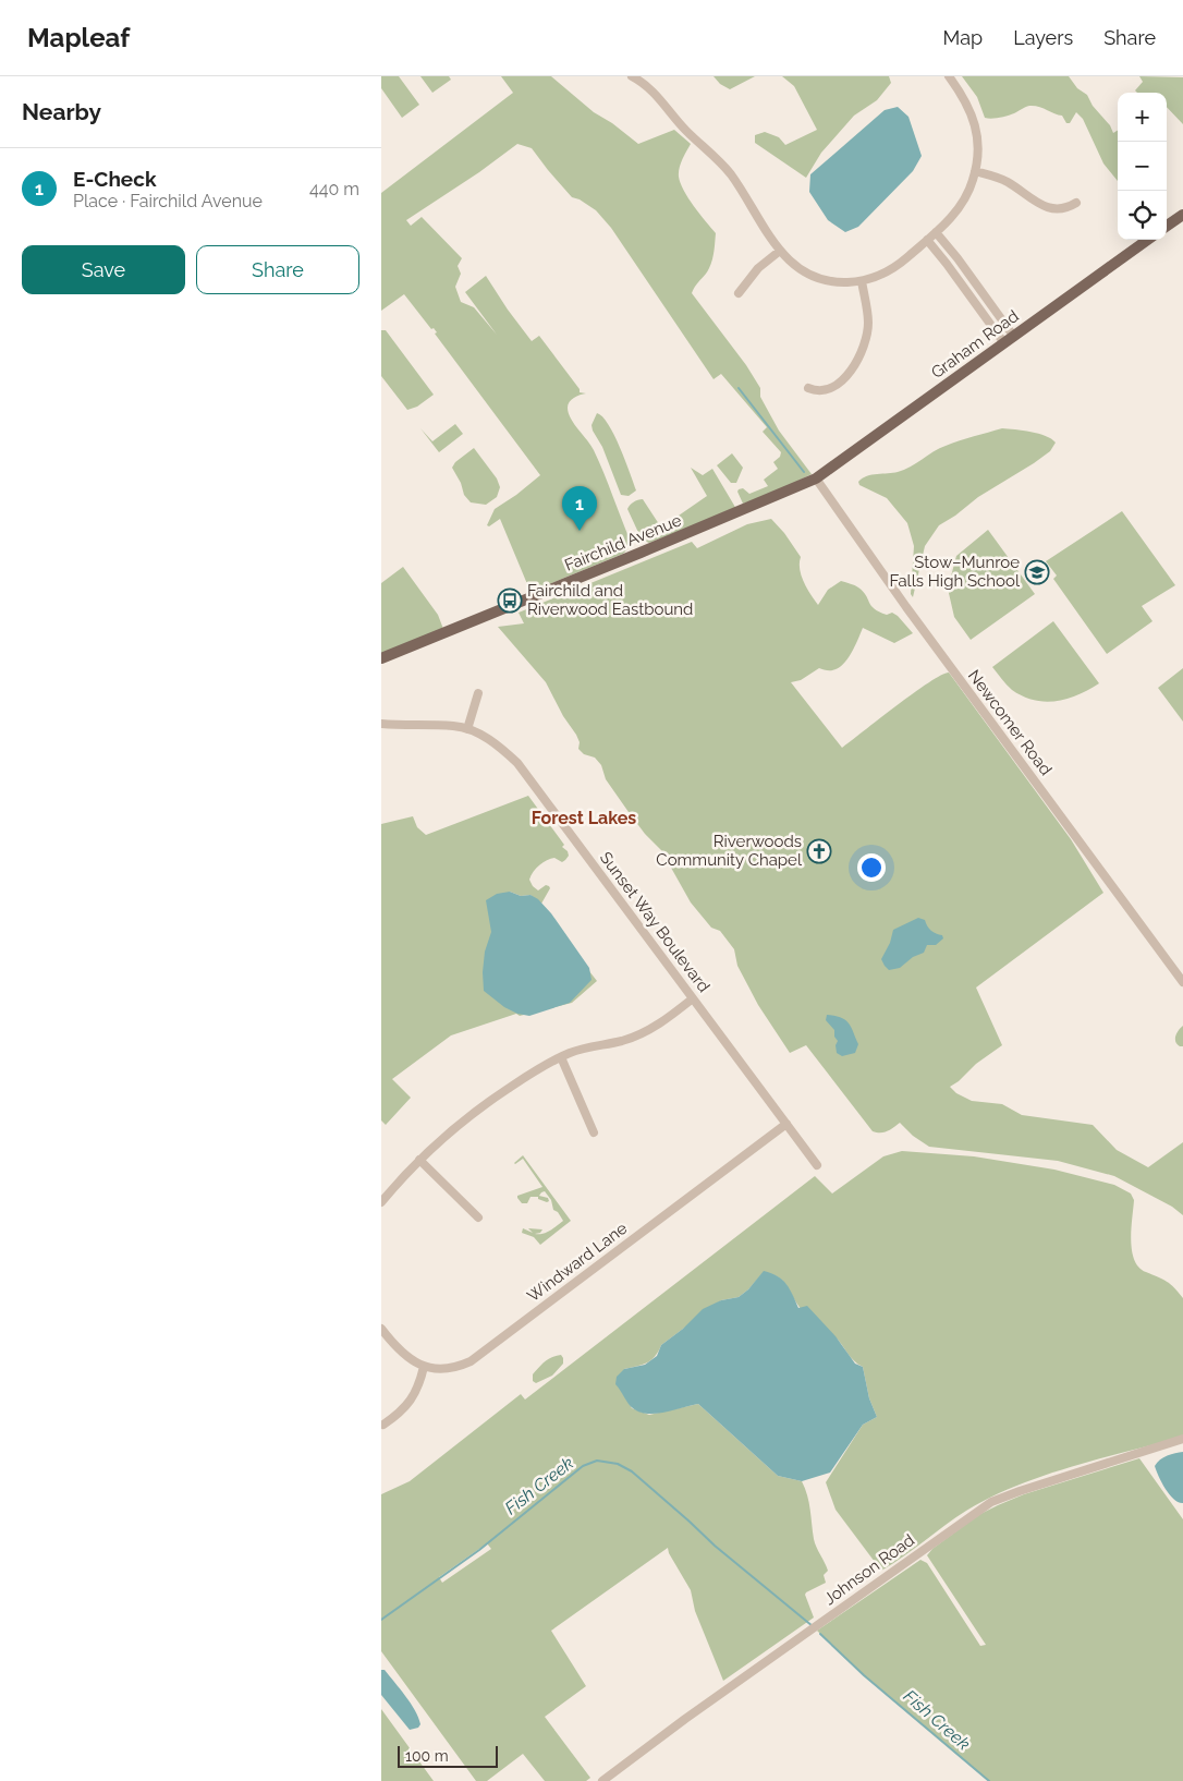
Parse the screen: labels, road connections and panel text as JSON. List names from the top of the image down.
{
  "streets": {
    "main road": ["Graham Road", "Fairchild Avenue"],
    "street": [
      "Newcomer Road",
      "Sunset Way Boulevard",
      "Windward Lane",
      "Johnson Road"
    ]
  },
  "crossings": [
    ["Graham Road", "Fairchild Avenue"],
    ["Graham Road", "Newcomer Road"],
    ["Fairchild Avenue", "Newcomer Road"],
    ["Sunset Way Boulevard", "Windward Lane"]
  ],
  "districts": ["Forest Lakes"],
  "water": ["Fish Creek"],
  "places": {
    "school or university": ["Stow–Munroe Falls High School"],
    "bus stop": ["Fairchild and Riverwood Eastbound"],
    "church": ["Riverwoods Community Chapel"]
  },
  "scale_bar": "100 m",
  "page": {
    "header": "Mapleaf",
    "nav": ["Map", "Layers", "Share"],
    "heading": "Nearby",
    "map_buttons": ["+", "−"],
    "list": [
      {
        "mark": "1",
        "name": "E-Check",
        "note": "Place · Fairchild Avenue",
        "value": "440 m"
      }
    ],
    "buttons": ["Save", "Share"],
    "pins": "1",
    "scale": "100 m"
  }
}
